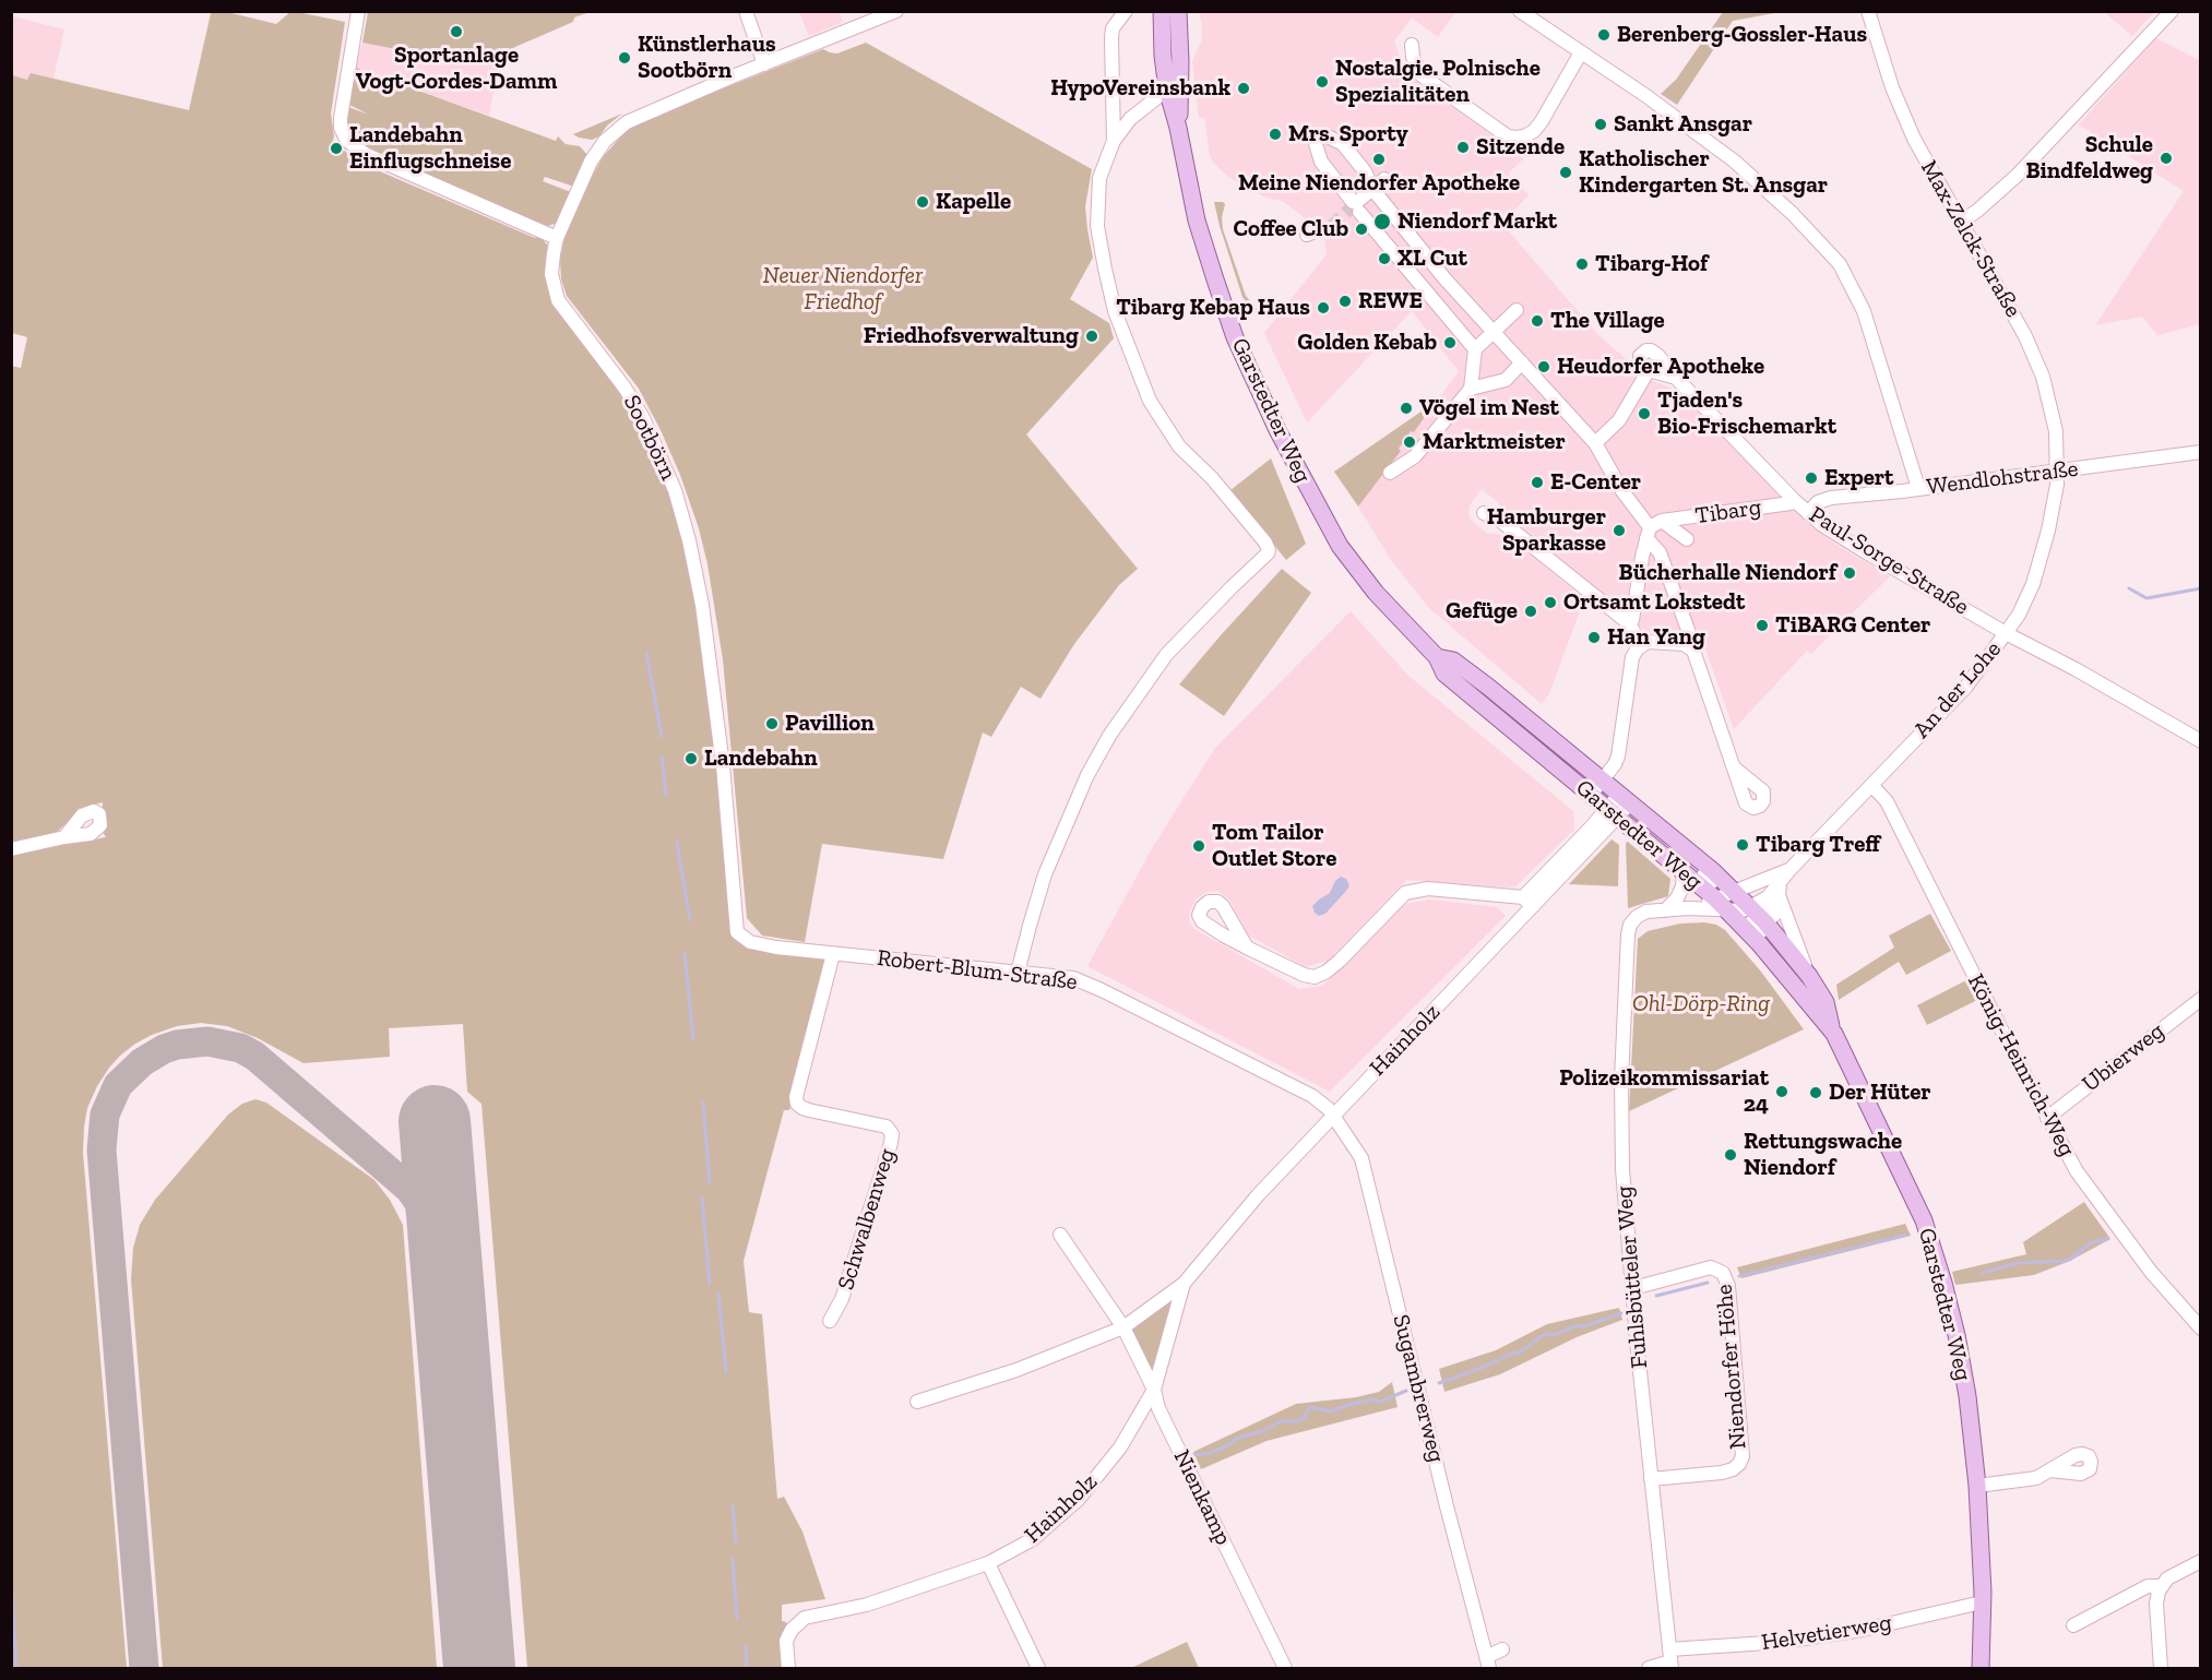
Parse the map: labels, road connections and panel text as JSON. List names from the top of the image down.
{
  "streets": {
    "main road": ["Garstedter Weg"],
    "street": [
      "Max-Zelck-Straße",
      "Sootbörn",
      "Wendlohstraße",
      "Tibarg",
      "Paul-Sorge-Straße",
      "An der Lohe",
      "Robert-Blum-Straße",
      "Hainholz",
      "Ubierweg",
      "König-Heinrich-Weg",
      "Schwalbenweg",
      "Fuhlsbütteler Weg",
      "Niendorfer Höhe",
      "Sugambrerweg",
      "Nienkamp",
      "Helvetierweg"
    ]
  },
  "crossings": [
    ["Max-Zelck-Straße", "Wendlohstraße"],
    ["Max-Zelck-Straße", "An der Lohe"],
    ["Garstedter Weg", "An der Lohe"],
    ["Garstedter Weg", "Hainholz"],
    ["Garstedter Weg", "Fuhlsbütteler Weg"],
    ["Garstedter Weg", "Helvetierweg"],
    ["Sootbörn", "Robert-Blum-Straße"],
    ["Wendlohstraße", "Paul-Sorge-Straße"],
    ["Wendlohstraße", "An der Lohe"],
    ["Tibarg", "Paul-Sorge-Straße"],
    ["Paul-Sorge-Straße", "An der Lohe"],
    ["An der Lohe", "König-Heinrich-Weg"],
    ["An der Lohe", "Fuhlsbütteler Weg"],
    ["Robert-Blum-Straße", "Hainholz"],
    ["Robert-Blum-Straße", "Schwalbenweg"],
    ["Robert-Blum-Straße", "Sugambrerweg"],
    ["Hainholz", "Sugambrerweg"],
    ["Hainholz", "Nienkamp"],
    ["Ubierweg", "König-Heinrich-Weg"],
    ["Fuhlsbütteler Weg", "Niendorfer Höhe"],
    ["Fuhlsbütteler Weg", "Helvetierweg"]
  ],
  "parks": ["Neuer Niendorfer Friedhof", "Ohl-Dörp-Ring"],
  "places": [
    "Sportanlage Vogt-Cordes-Damm",
    "Berenberg-Gossler-Haus",
    "Künstlerhaus Sootbörn",
    "Nostalgie. Polnische Spezialitäten",
    "HypoVereinsbank",
    "Sankt Ansgar",
    "Mrs. Sporty",
    "Sitzende",
    "Landebahn Einflugschneise",
    "Schule Bindfeldweg",
    "Meine Niendorfer Apotheke",
    "Katholischer Kindergarten St. Ansgar",
    "Kapelle",
    "Niendorf Markt",
    "Coffee Club",
    "XL Cut",
    "Tibarg-Hof",
    "REWE",
    "Tibarg Kebap Haus",
    "The Village",
    "Friedhofsverwaltung",
    "Golden Kebab",
    "Heudorfer Apotheke",
    "Vögel im Nest",
    "Tjaden's Bio-Frischemarkt",
    "Marktmeister",
    "Expert",
    "E-Center",
    "Hamburger Sparkasse",
    "Bücherhalle Niendorf",
    "Ortsamt Lokstedt",
    "Gefüge",
    "TiBARG Center",
    "Han Yang",
    "Pavillion",
    "Landebahn",
    "Tibarg Treff",
    "Tom Tailor Outlet Store",
    "Polizeikommissariat 24",
    "Der Hüter",
    "Rettungswache Niendorf"
  ]
}
